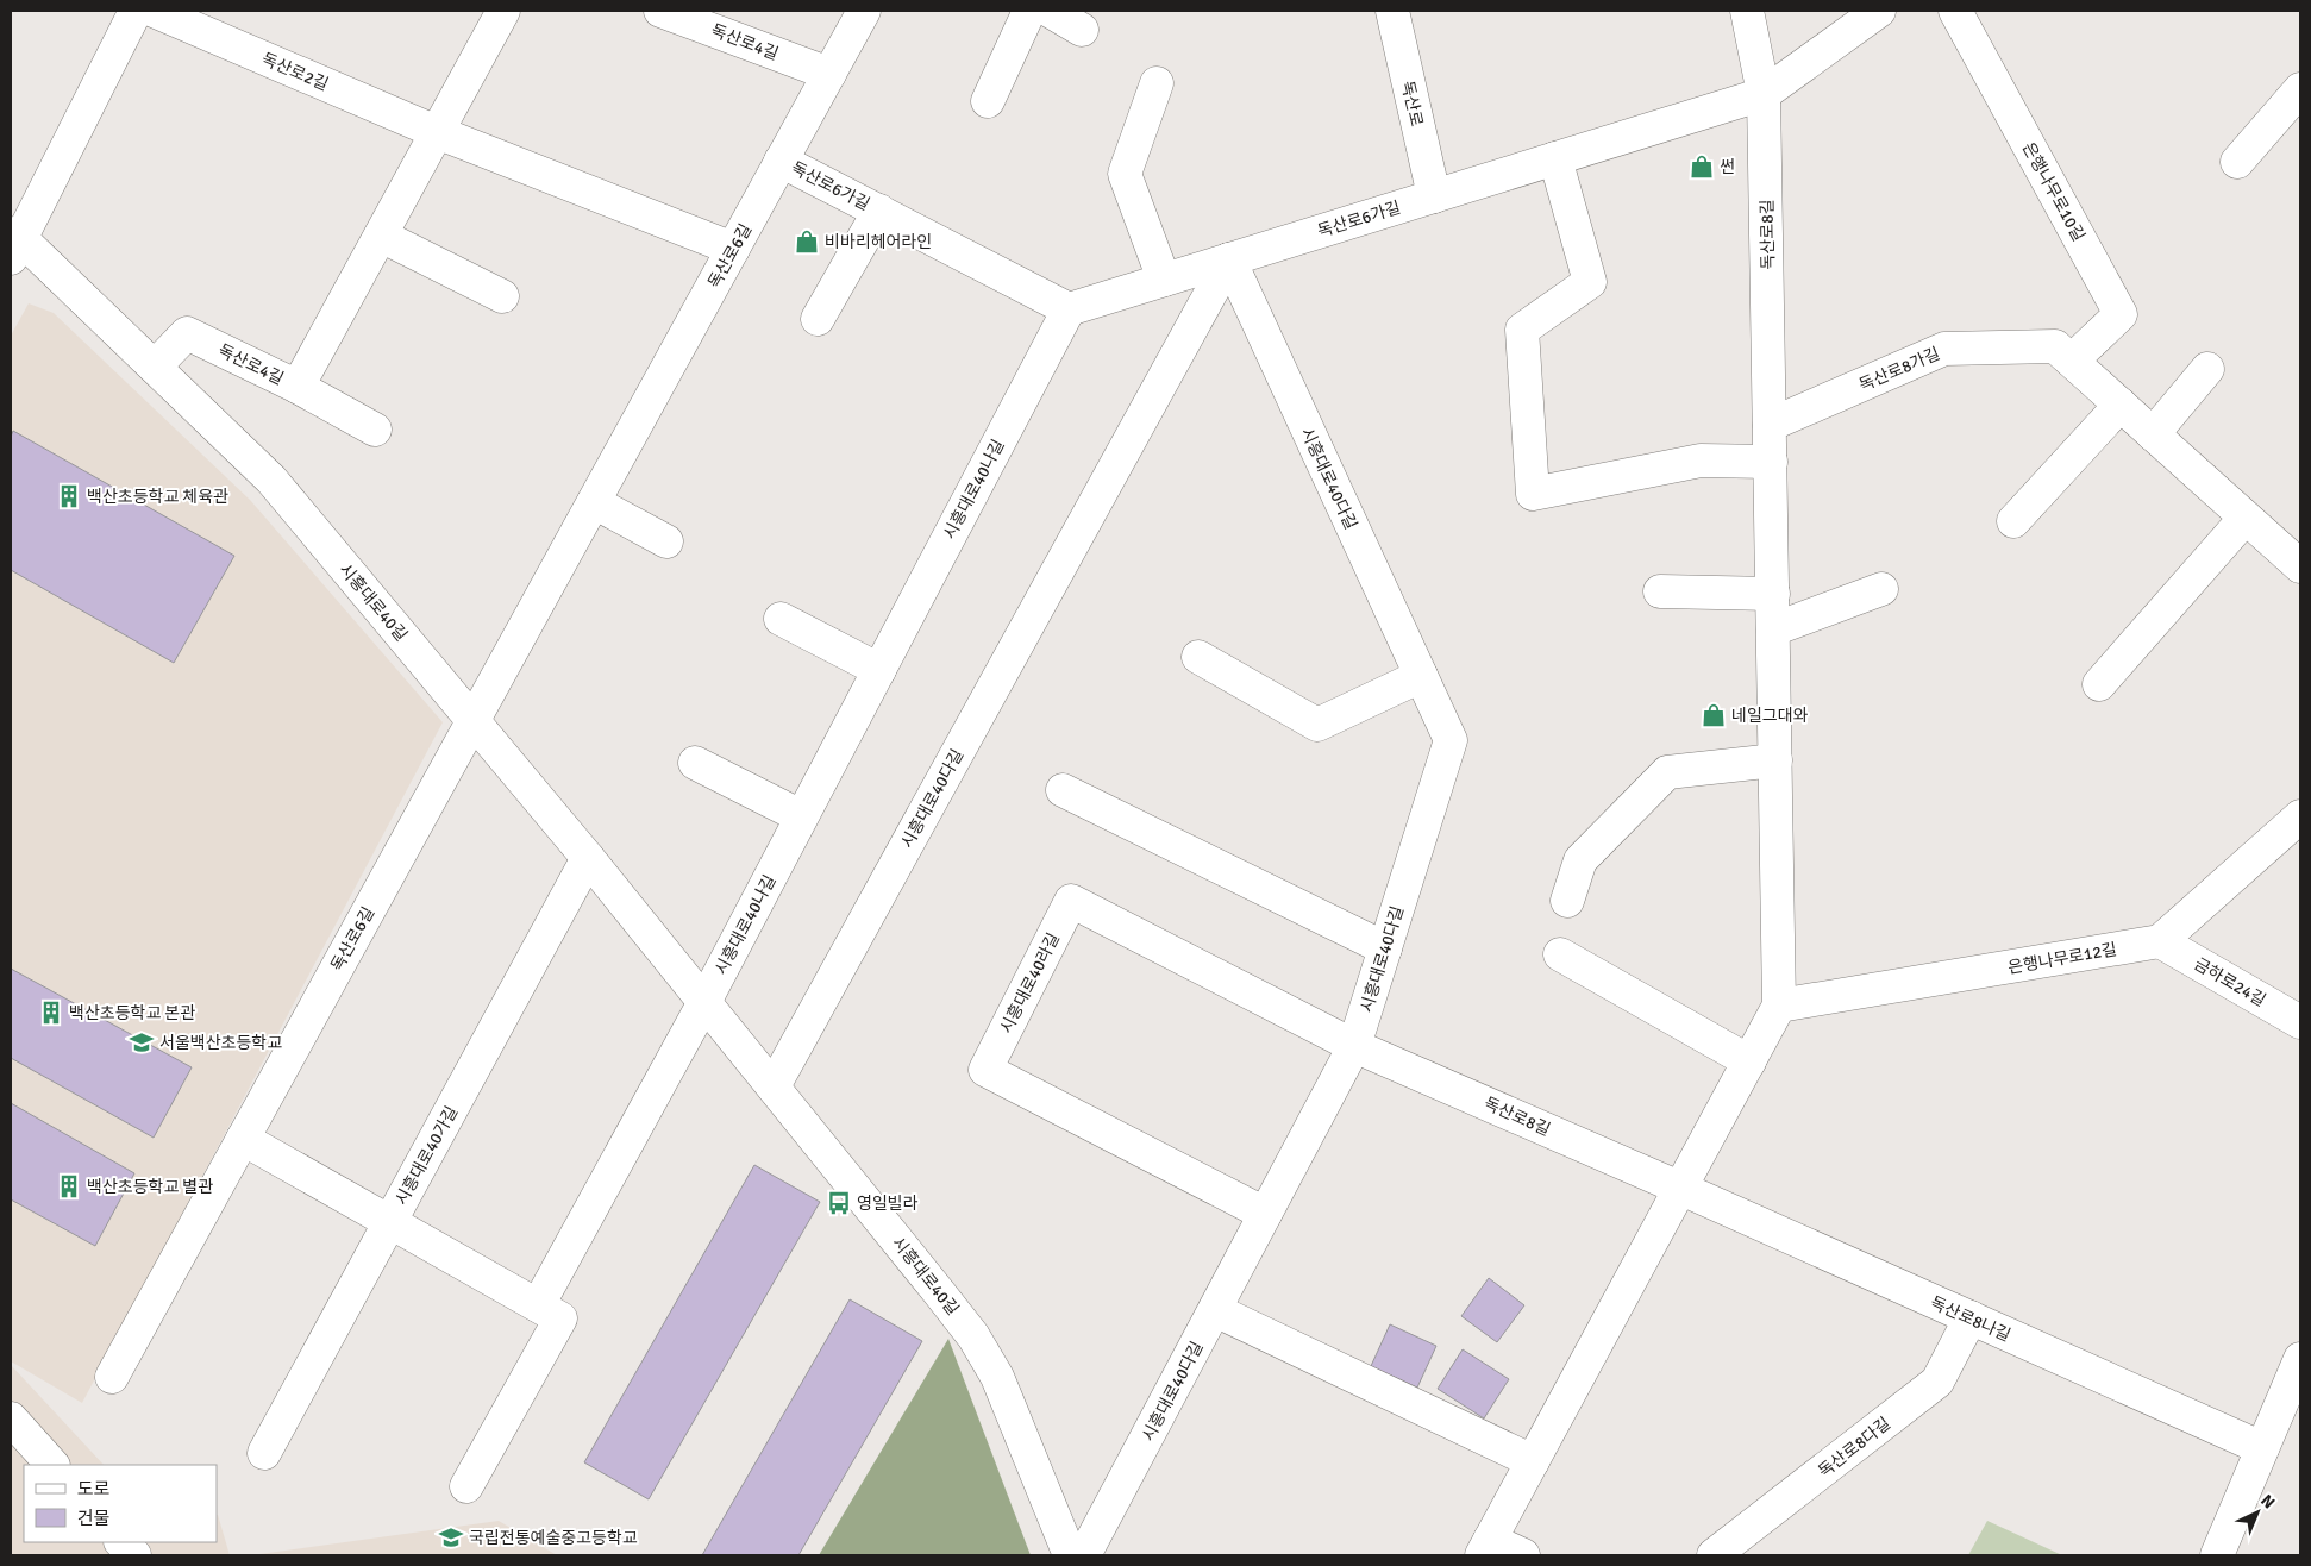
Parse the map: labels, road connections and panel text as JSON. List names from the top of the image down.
{
  "streets": {
    "street": [
      "독산로4길",
      "독산로2길",
      "독산로",
      "독산로6가길",
      "은행나무로10길",
      "독산로8길",
      "독산로6길",
      "독산로8가길",
      "시흥대로40다길",
      "시흥대로40나길",
      "시흥대로40길",
      "은행나무로12길",
      "금하로24길",
      "시흥대로40라길",
      "시흥대로40가길",
      "독산로8나길",
      "독산로8다길"
    ]
  },
  "crossings": [
    ["독산로4길", "독산로2길"],
    ["독산로4길", "독산로6길"],
    ["독산로4길", "시흥대로40길"],
    ["독산로", "독산로6가길"],
    ["독산로6가길", "독산로8길"],
    ["독산로6가길", "독산로6길"],
    ["독산로6가길", "시흥대로40다길"],
    ["독산로6가길", "시흥대로40나길"],
    ["은행나무로10길", "독산로8가길"],
    ["독산로8길", "독산로8가길"],
    ["독산로8길", "시흥대로40다길"],
    ["독산로8길", "은행나무로12길"],
    ["독산로8길", "시흥대로40라길"],
    ["독산로8길", "독산로8나길"],
    ["독산로6길", "시흥대로40길"],
    ["시흥대로40다길", "시흥대로40길"],
    ["시흥대로40다길", "시흥대로40라길"],
    ["시흥대로40나길", "시흥대로40길"],
    ["시흥대로40길", "시흥대로40가길"],
    ["은행나무로12길", "금하로24길"],
    ["독산로8나길", "독산로8다길"]
  ],
  "places": {
    "shop": ["썬", "비바리헤어라인", "네일그대와"],
    "building": ["백산초등학교 체육관", "백산초등학교 본관", "백산초등학교 별관"],
    "school or university": ["서울백산초등학교", "국립전통예술중고등학교"],
    "bus stop": ["영일빌라"]
  },
  "legend": ["도로", "건물"],
  "north": "top right"
}
